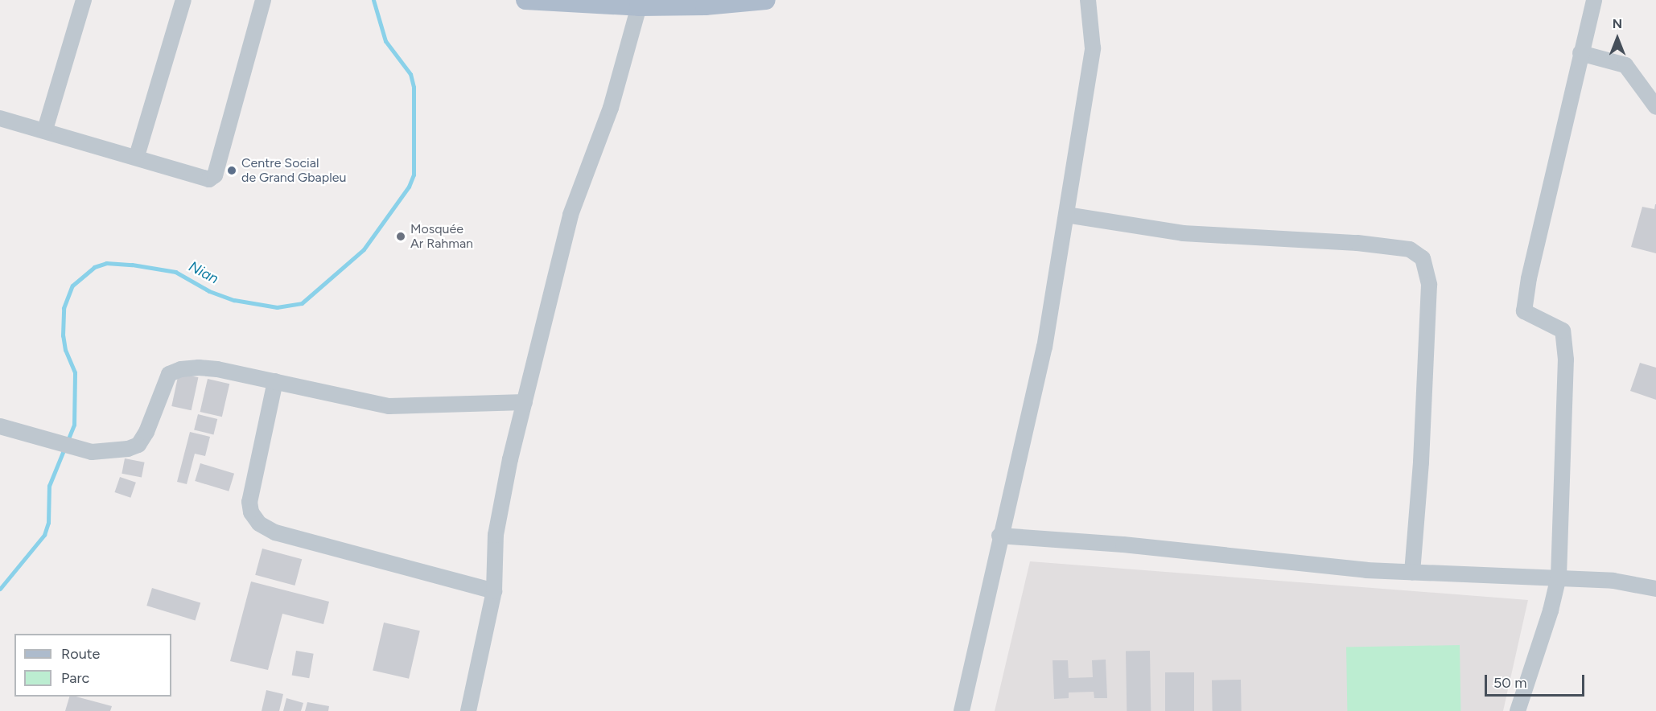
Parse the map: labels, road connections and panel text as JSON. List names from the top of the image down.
{
  "water": ["Nian"],
  "places": ["Centre Social de Grand Gbapleu", "Mosquée Ar Rahman"],
  "legend": ["Route", "Parc"],
  "scale_bar": "50 m",
  "north": "top"
}
